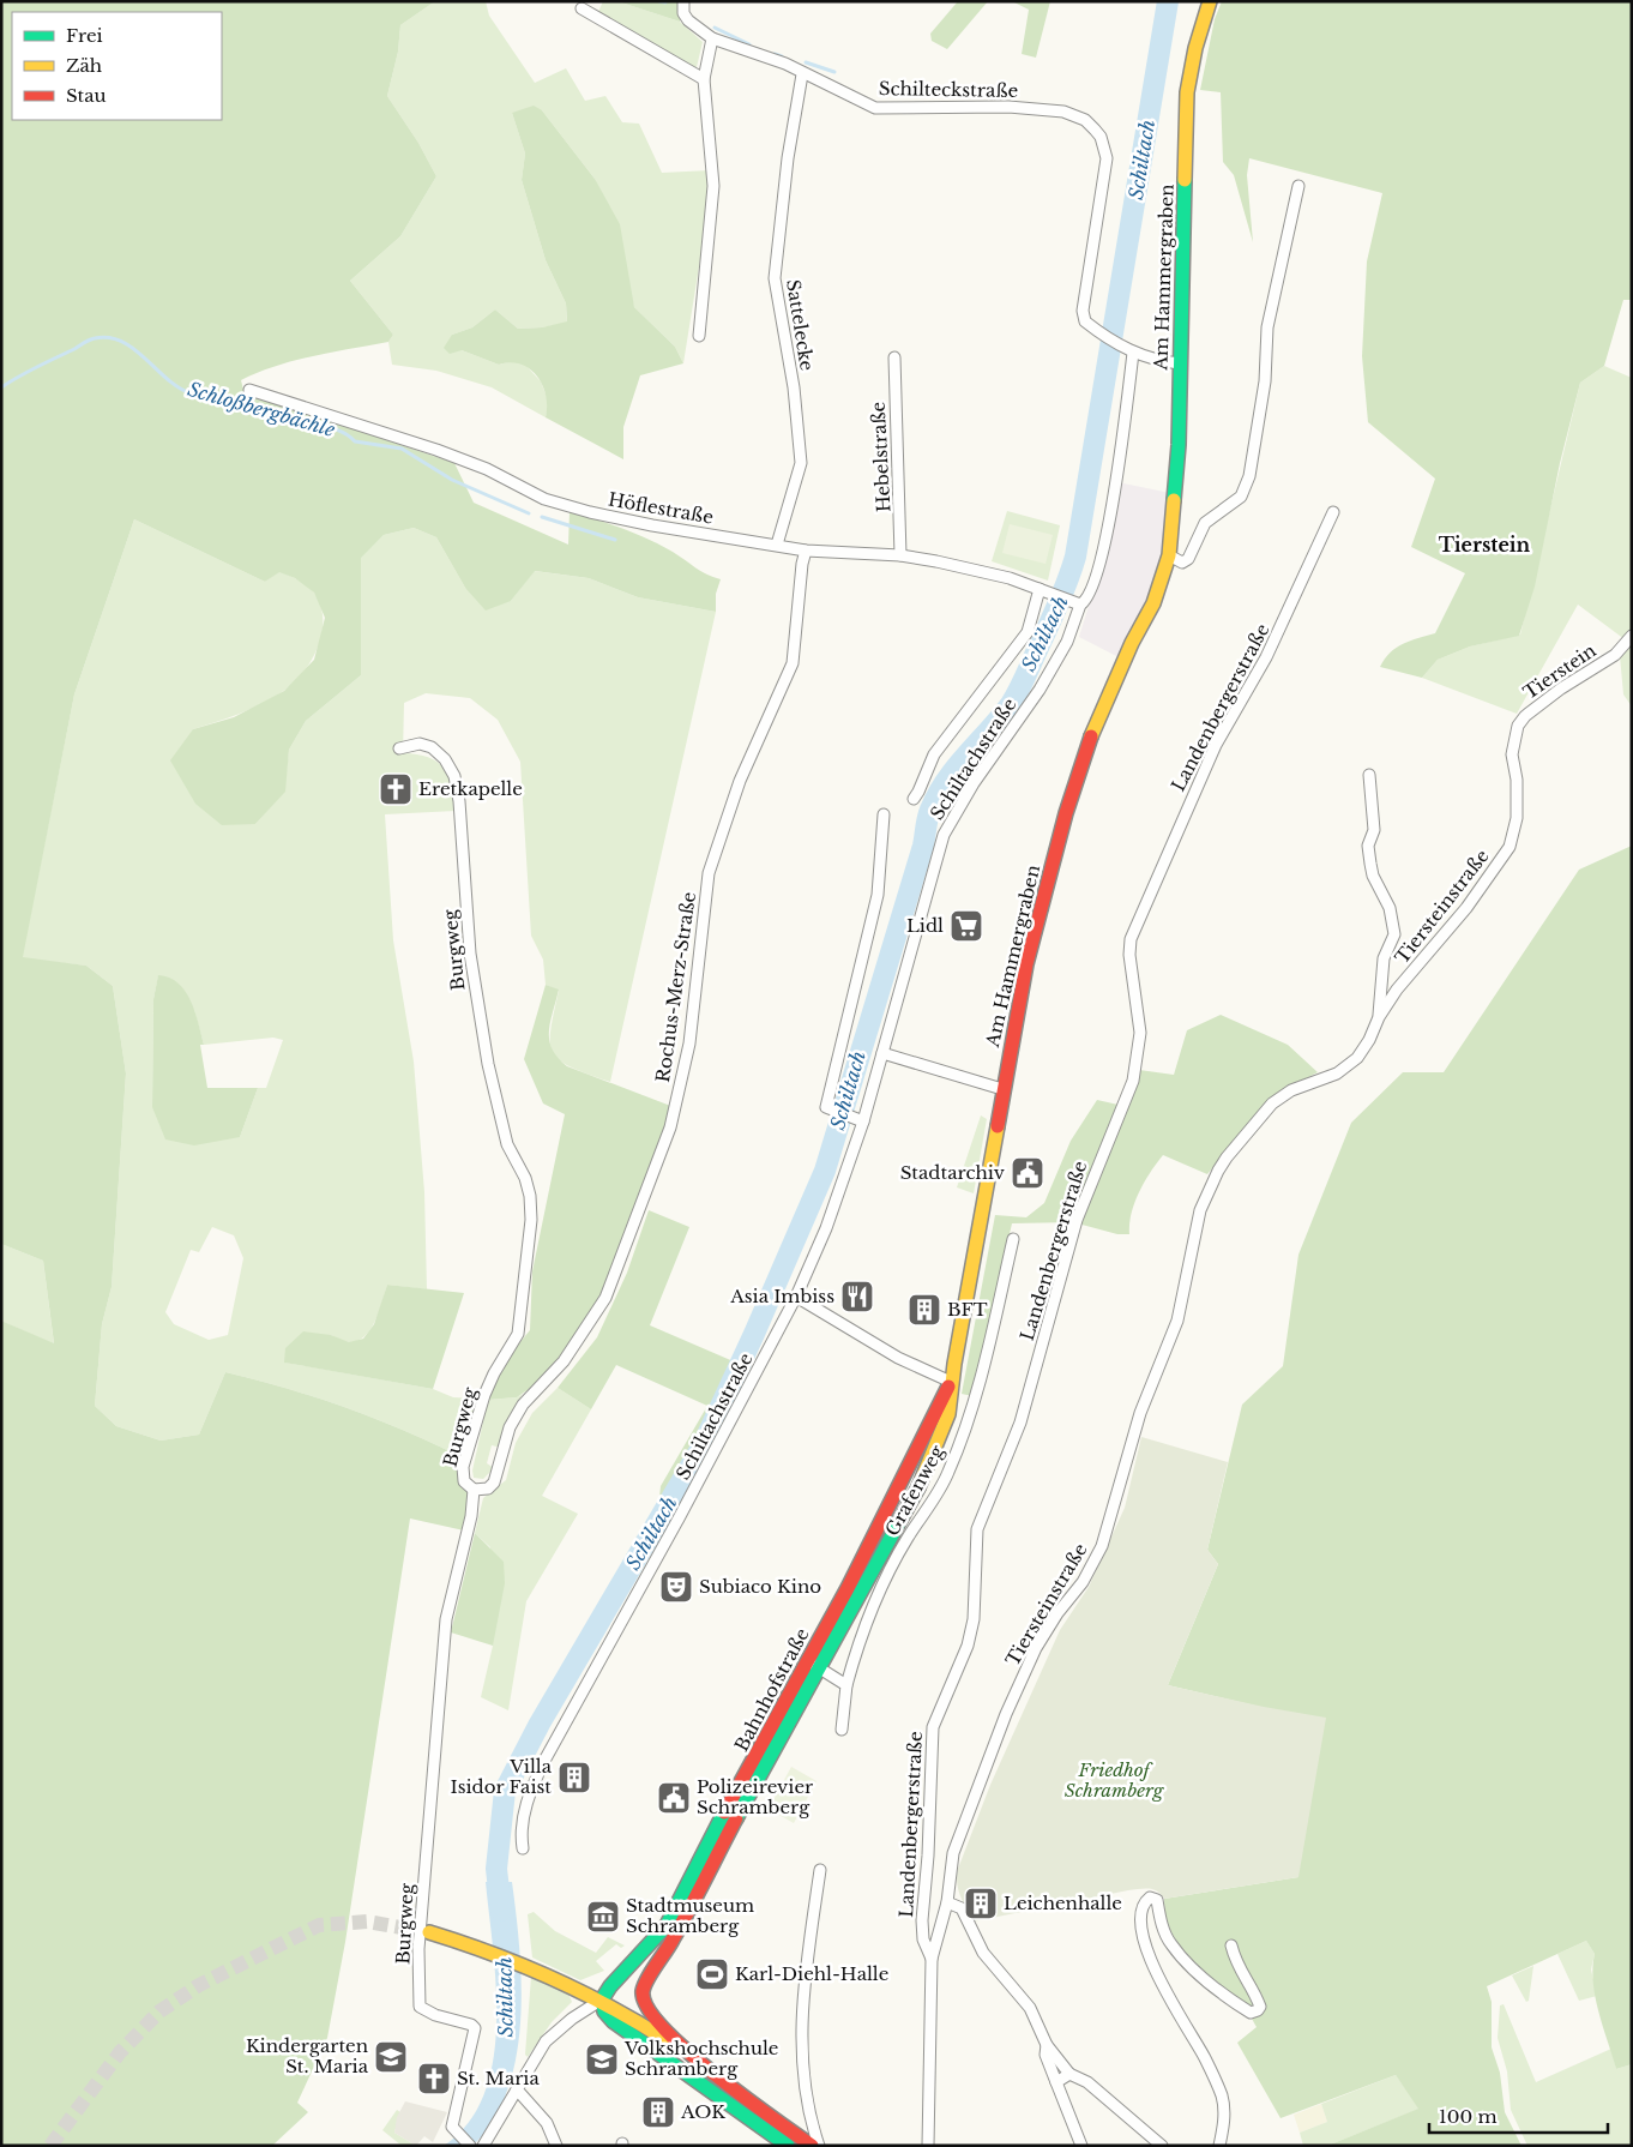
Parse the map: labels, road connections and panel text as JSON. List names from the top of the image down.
{
  "streets": {
    "main road": ["Am Hammergraben", "Bahnhofstraße"],
    "street": [
      "Schilteckstraße",
      "Sattelecke",
      "Hebelstraße",
      "Höflestraße",
      "Tierstein",
      "Landenbergerstraße",
      "Schiltachstraße",
      "Tiersteinstraße",
      "Burgweg",
      "Rochus-Merz-Straße",
      "Grafenweg"
    ]
  },
  "crossings": [
    ["Schilteckstraße", "Sattelecke"],
    ["Schilteckstraße", "Schiltachstraße"],
    ["Am Hammergraben", "Bahnhofstraße"],
    ["Sattelecke", "Höflestraße"],
    ["Hebelstraße", "Höflestraße"],
    ["Höflestraße", "Schiltachstraße"],
    ["Höflestraße", "Rochus-Merz-Straße"],
    ["Tierstein", "Tiersteinstraße"],
    ["Landenbergerstraße", "Tiersteinstraße"],
    ["Burgweg", "Rochus-Merz-Straße"]
  ],
  "districts": ["Tierstein"],
  "water": ["Schiltach", "Schloßbergbächle"],
  "parks": ["Friedhof Schramberg"],
  "places": {
    "church": ["Eretkapelle", "St. Maria"],
    "supermarket": ["Lidl"],
    "public building": ["Stadtarchiv", "Polizeirevier Schramberg"],
    "restaurant": ["Asia Imbiss"],
    "building": [
      "BFT",
      "Villa Isidor Faist",
      "Leichenhalle",
      "AOK"
    ],
    "theatre": ["Subiaco Kino"],
    "museum": ["Stadtmuseum Schramberg"],
    "sports": ["Karl-Diehl-Halle"],
    "school or university": ["Kindergarten St. Maria", "Volkshochschule Schramberg"]
  },
  "legend": ["Frei", "Zäh", "Stau"],
  "scale_bar": "100 m"
}
